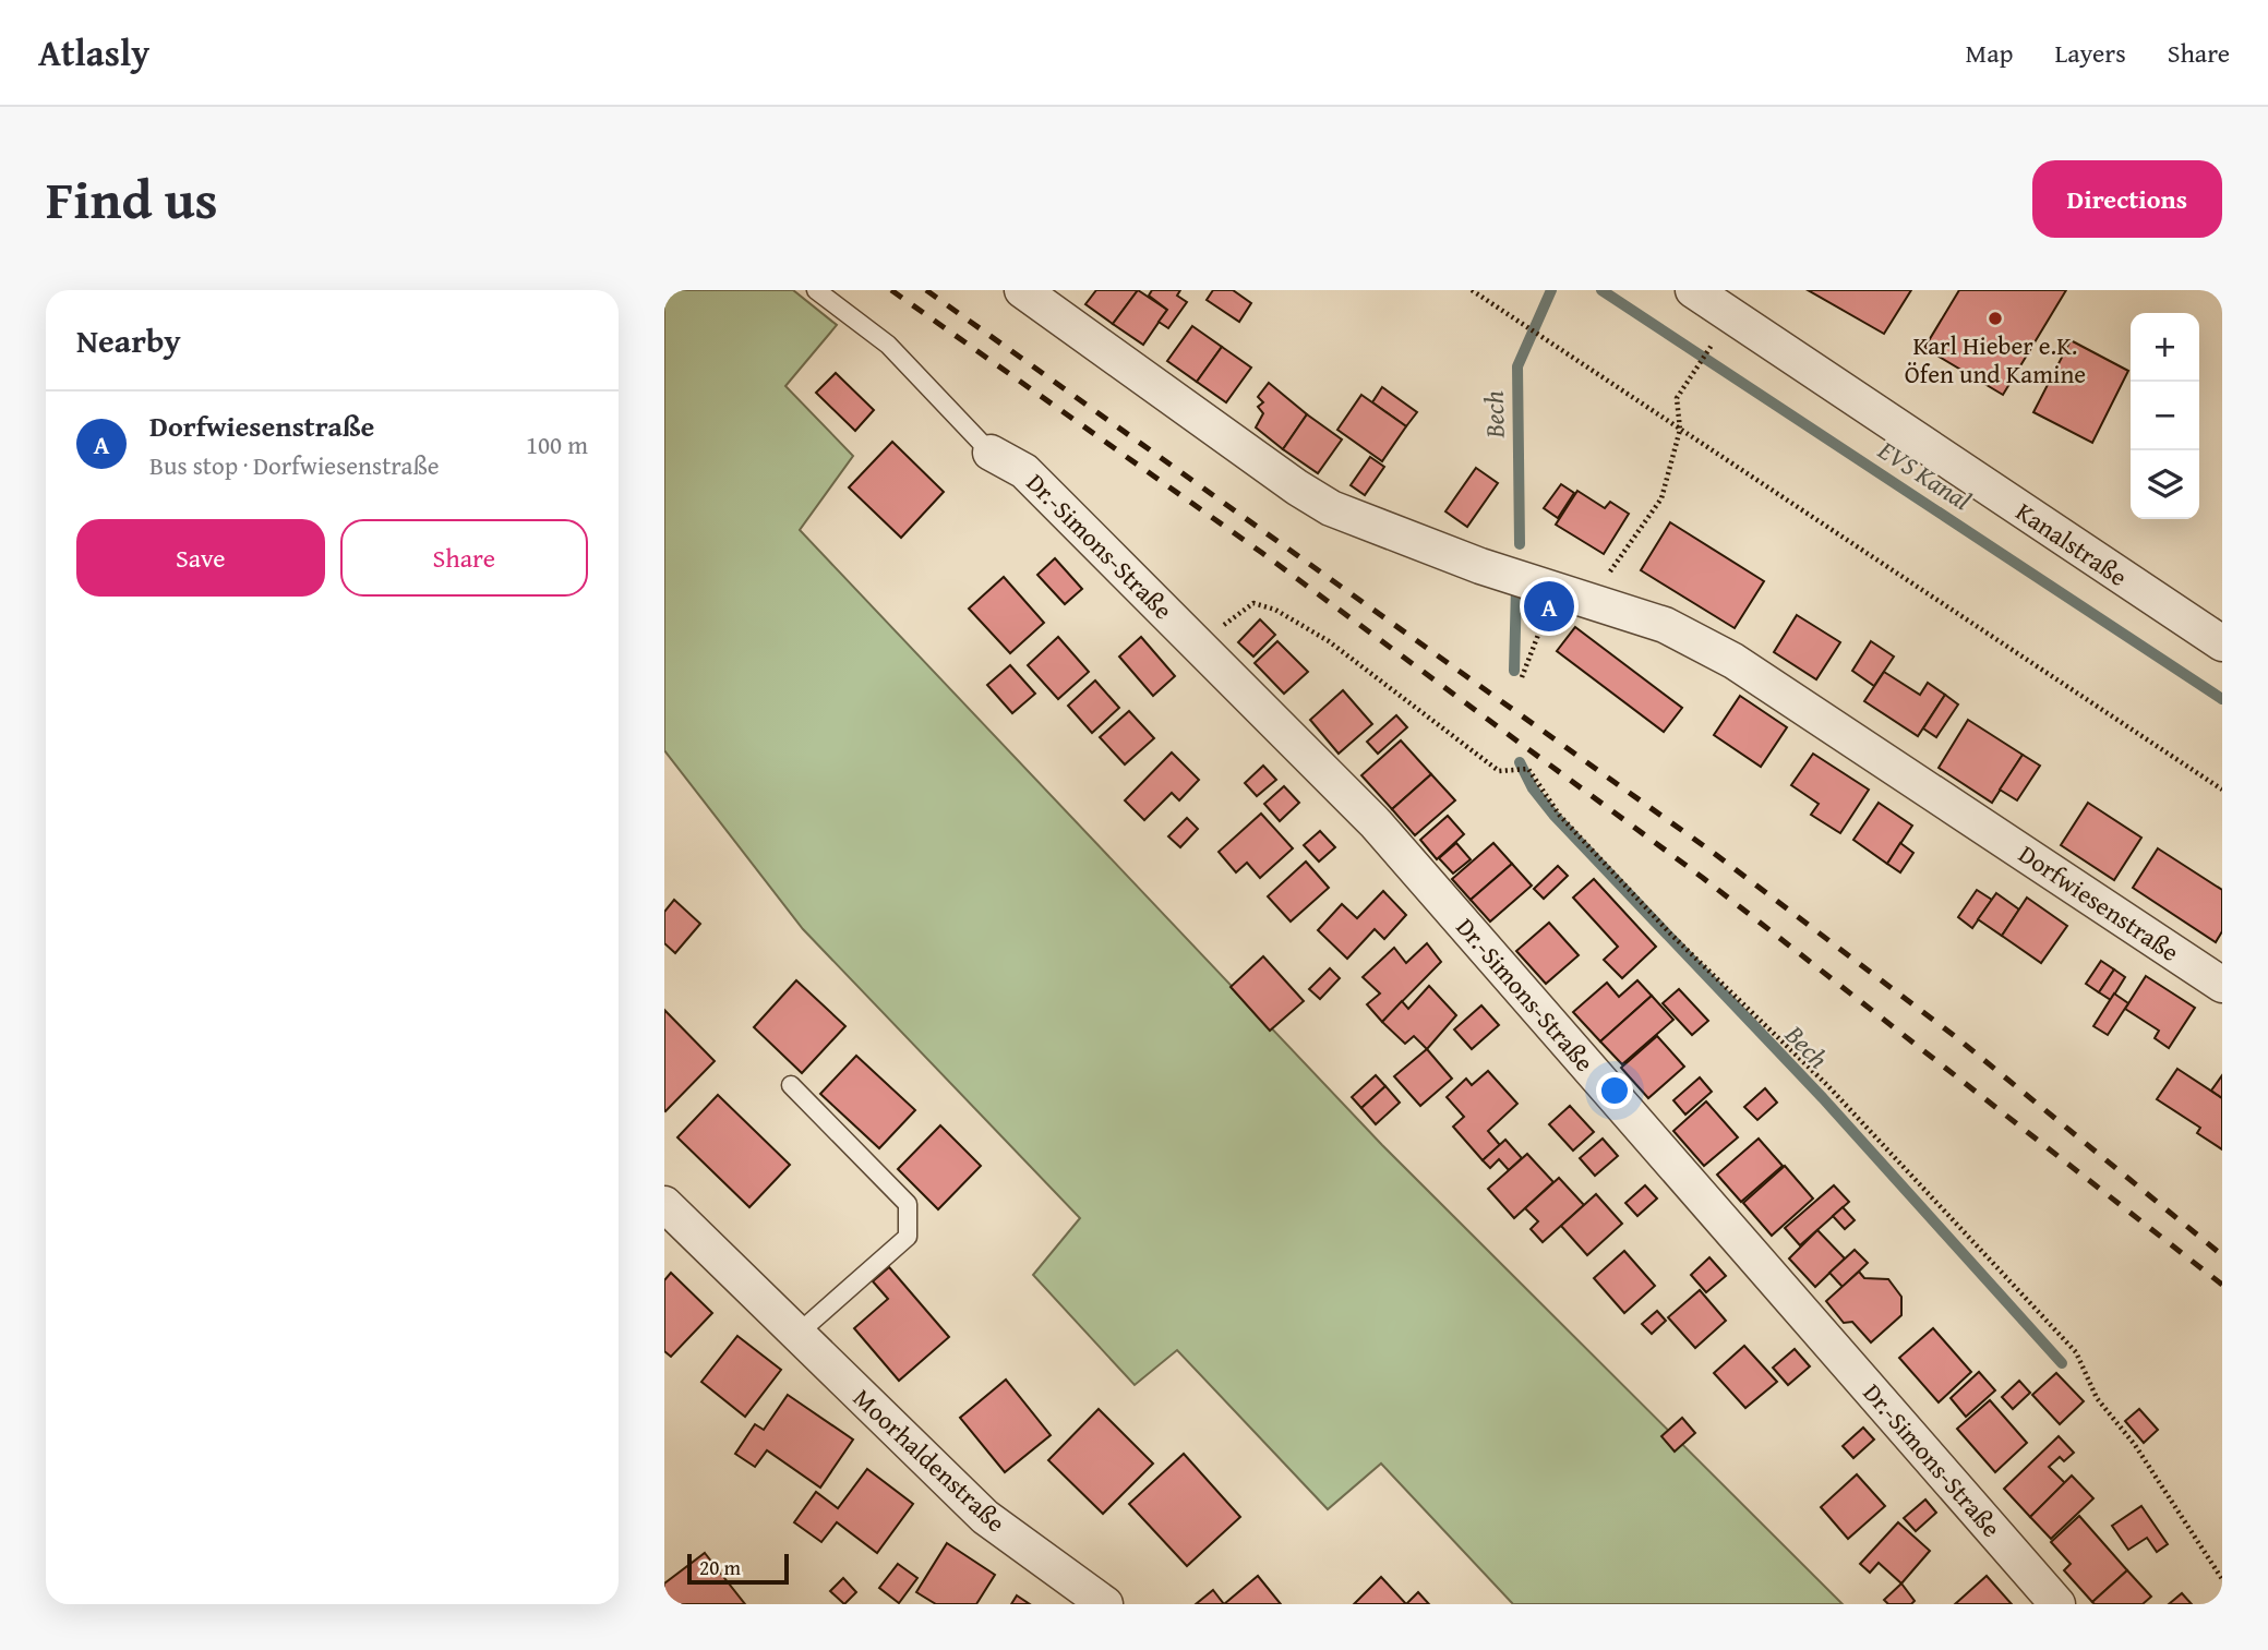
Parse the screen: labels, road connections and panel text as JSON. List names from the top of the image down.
{
  "streets": {
    "street": [
      "Kanalstraße",
      "Dr.-Simons-Straße",
      "Dorfwiesenstraße",
      "Moorhaldenstraße"
    ]
  },
  "water": ["Bech", "EVS Kanal"],
  "places": ["Karl Hieber e.K. Öfen und Kamine"],
  "scale_bar": "20 m",
  "page": {
    "header": "Atlasly",
    "nav": ["Map", "Layers", "Share"],
    "title": "Find us",
    "buttons": [
      "Directions",
      ["Save", "Share"]
    ],
    "heading": "Nearby",
    "map_buttons": ["+", "−"],
    "list": [
      {
        "mark": "A",
        "name": "Dorfwiesenstraße",
        "note": "Bus stop · Dorfwiesenstraße",
        "value": "100 m"
      }
    ],
    "pins": "A",
    "scale": "20 m"
  }
}
